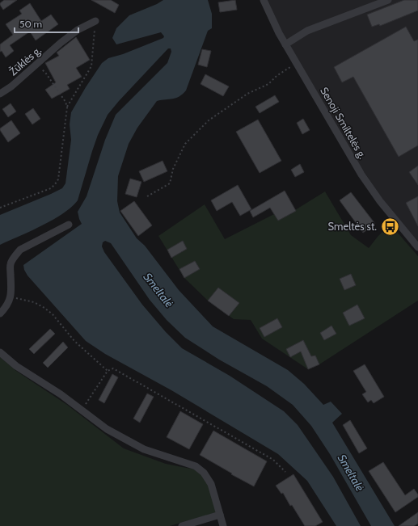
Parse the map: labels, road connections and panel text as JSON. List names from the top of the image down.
{
  "streets": {
    "street": ["Žūklės g.", "Senoji Smiltelės g."]
  },
  "water": ["Smeltalė"],
  "places": {
    "bus stop": ["Smeltės st."]
  },
  "scale_bar": "50 m"
}
